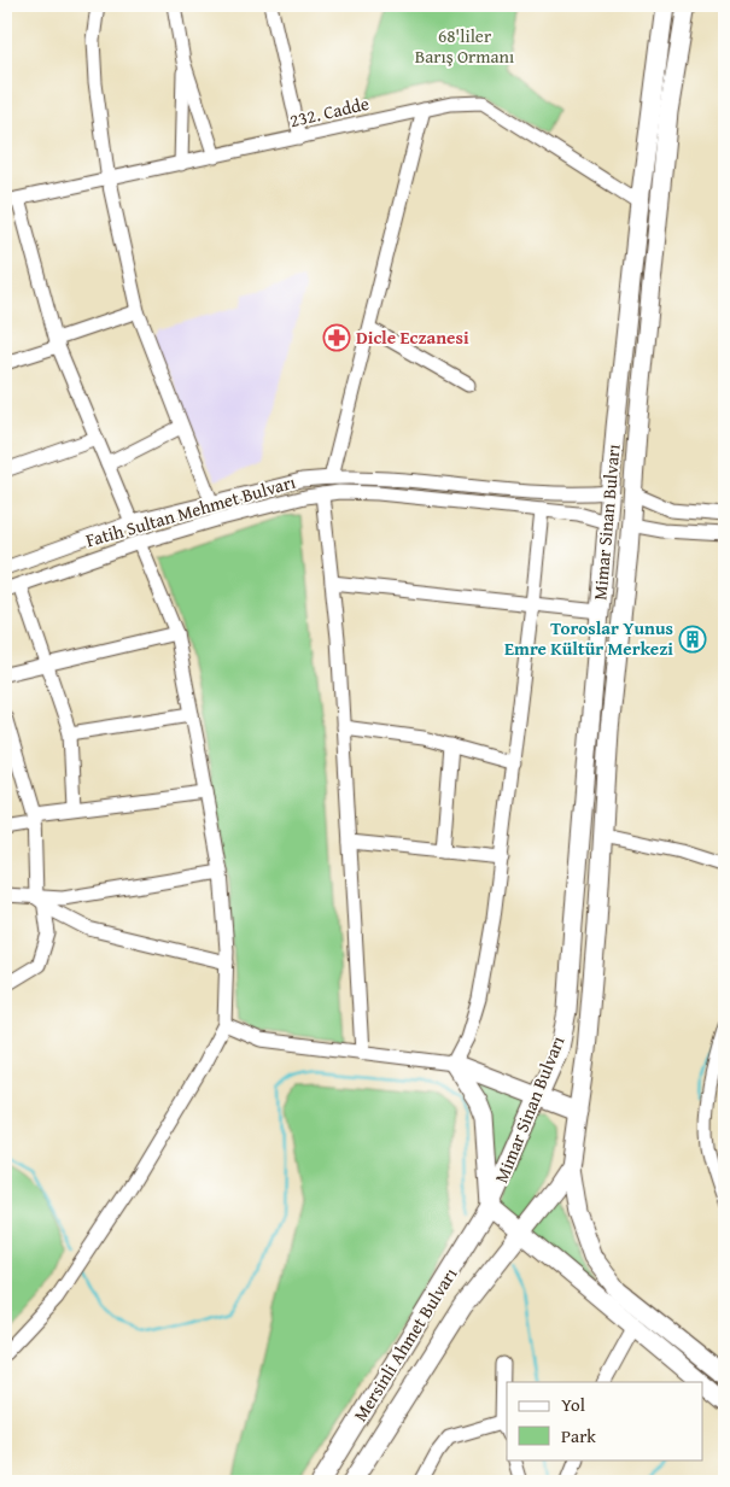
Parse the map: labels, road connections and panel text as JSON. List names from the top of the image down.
{
  "streets": {
    "main road": ["Mimar Sinan Bulvarı", "Mersinli Ahmet Bulvarı"],
    "street": ["232. Cadde", "Fatih Sultan Mehmet Bulvarı"]
  },
  "crossings": [
    ["232. Cadde", "Mimar Sinan Bulvarı"],
    ["Fatih Sultan Mehmet Bulvarı", "Mimar Sinan Bulvarı"],
    ["Mimar Sinan Bulvarı", "Mersinli Ahmet Bulvarı"]
  ],
  "parks": ["68'liler Barış Ormanı"],
  "places": {
    "pharmacy": ["Dicle Eczanesi"],
    "building": ["Toroslar Yunus Emre Kültür Merkezi"]
  },
  "legend": ["Yol", "Park"]
}
